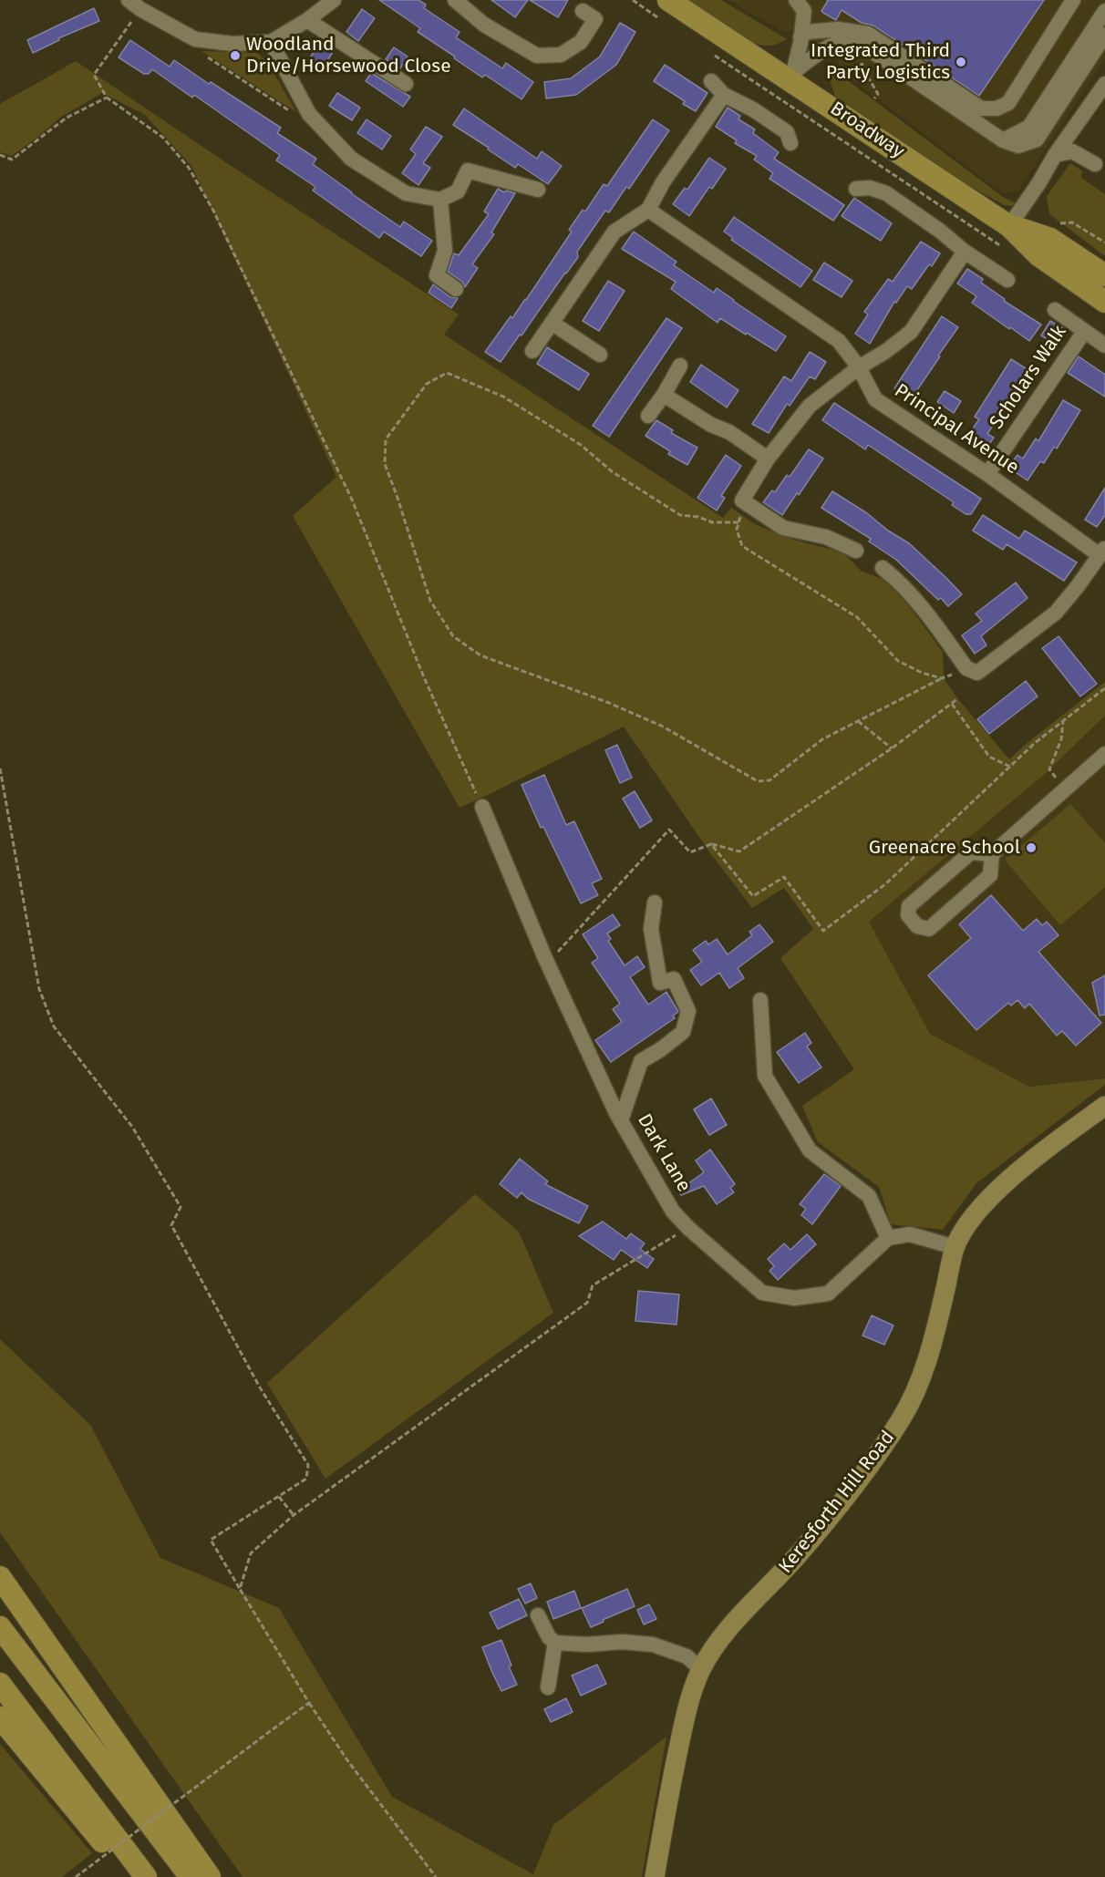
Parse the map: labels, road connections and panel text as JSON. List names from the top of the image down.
{
  "streets": {
    "highway": ["Broadway"],
    "main road": ["Keresforth Hill Road"],
    "street": ["Scholars Walk", "Principal Avenue", "Dark Lane"]
  },
  "crossings": [
    ["Scholars Walk", "Principal Avenue"]
  ],
  "places": ["Woodland Drive/Horsewood Close", "Integrated Third Party Logistics", "Greenacre School"]
}
